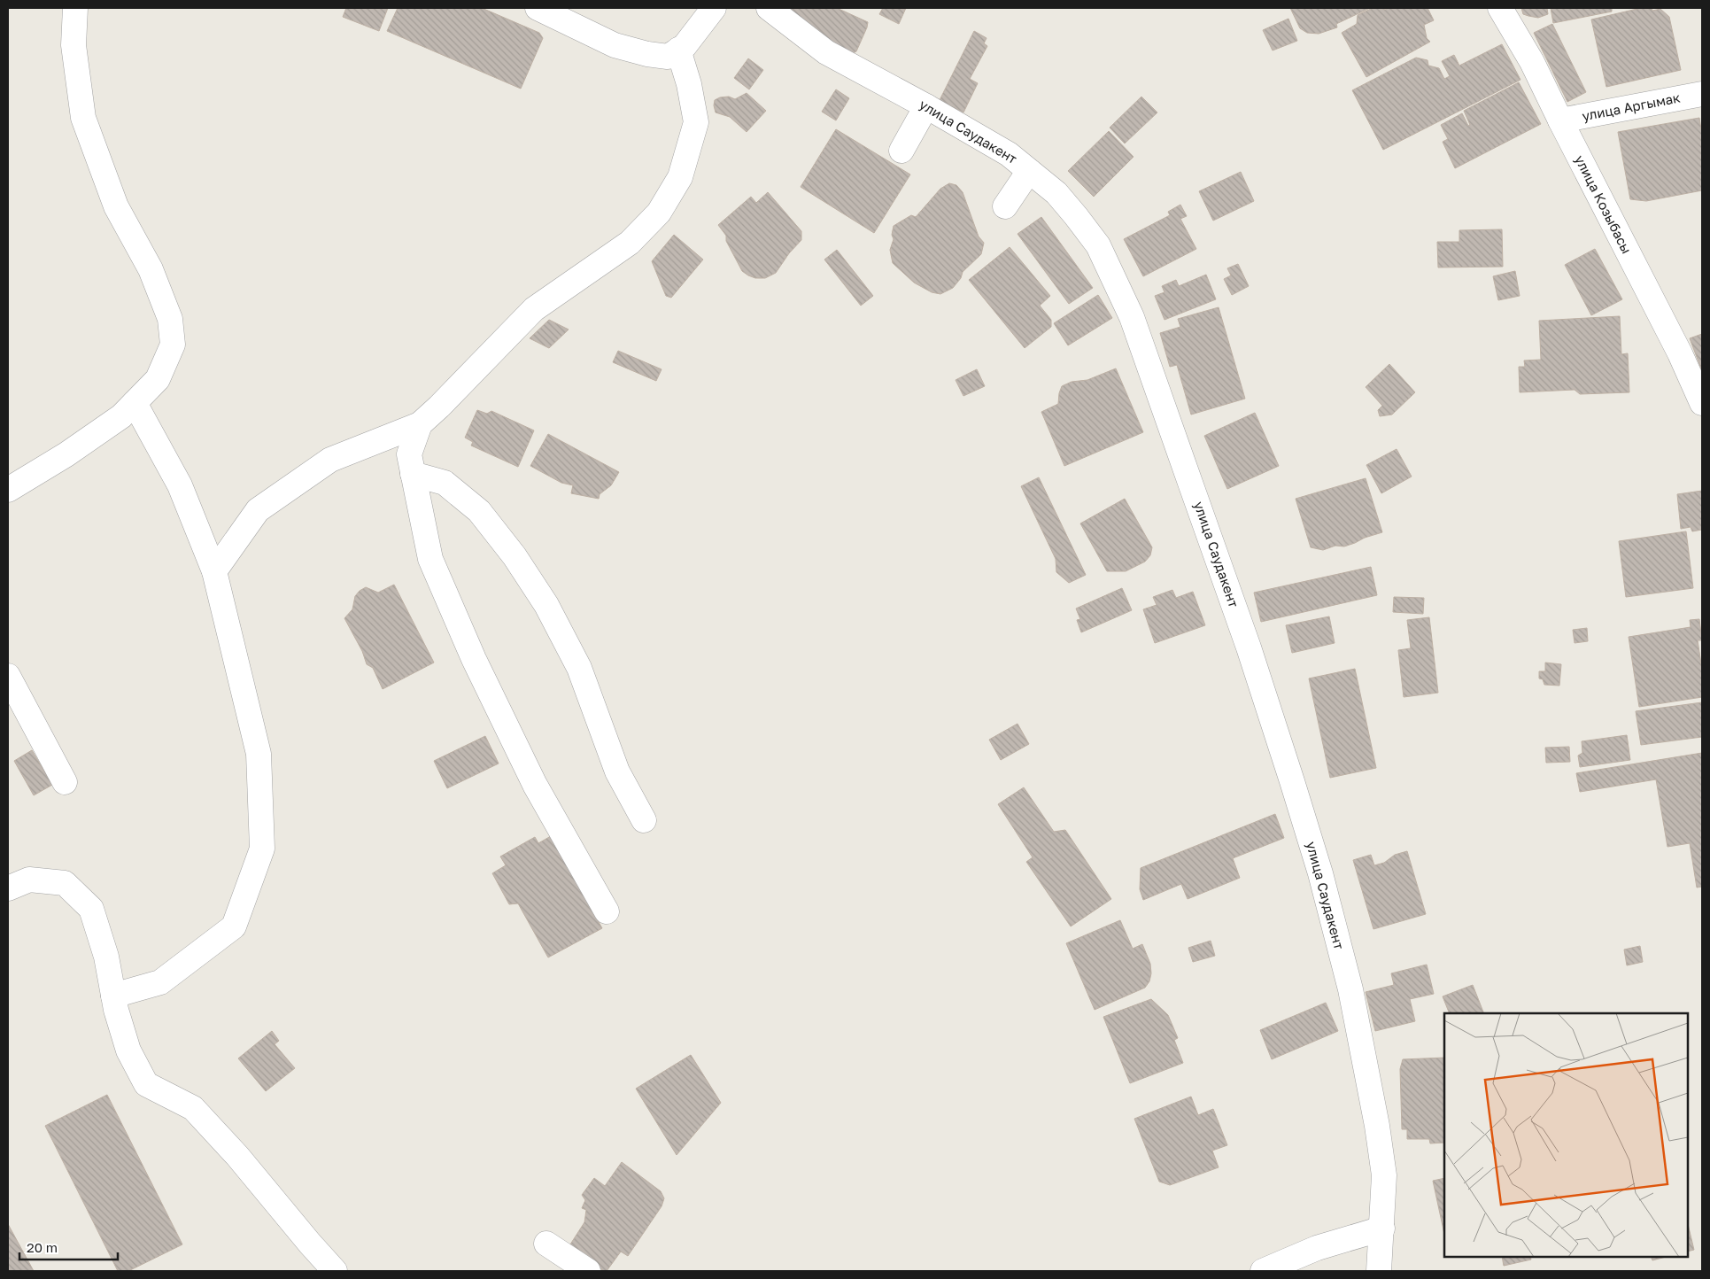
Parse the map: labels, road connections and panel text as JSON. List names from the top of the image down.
{
  "streets": {
    "street": ["улица Аргымак", "улица Саудакент", "улица Козыбасы"]
  },
  "crossings": [
    ["улица Аргымак", "улица Козыбасы"]
  ],
  "scale_bar": "20 m"
}
